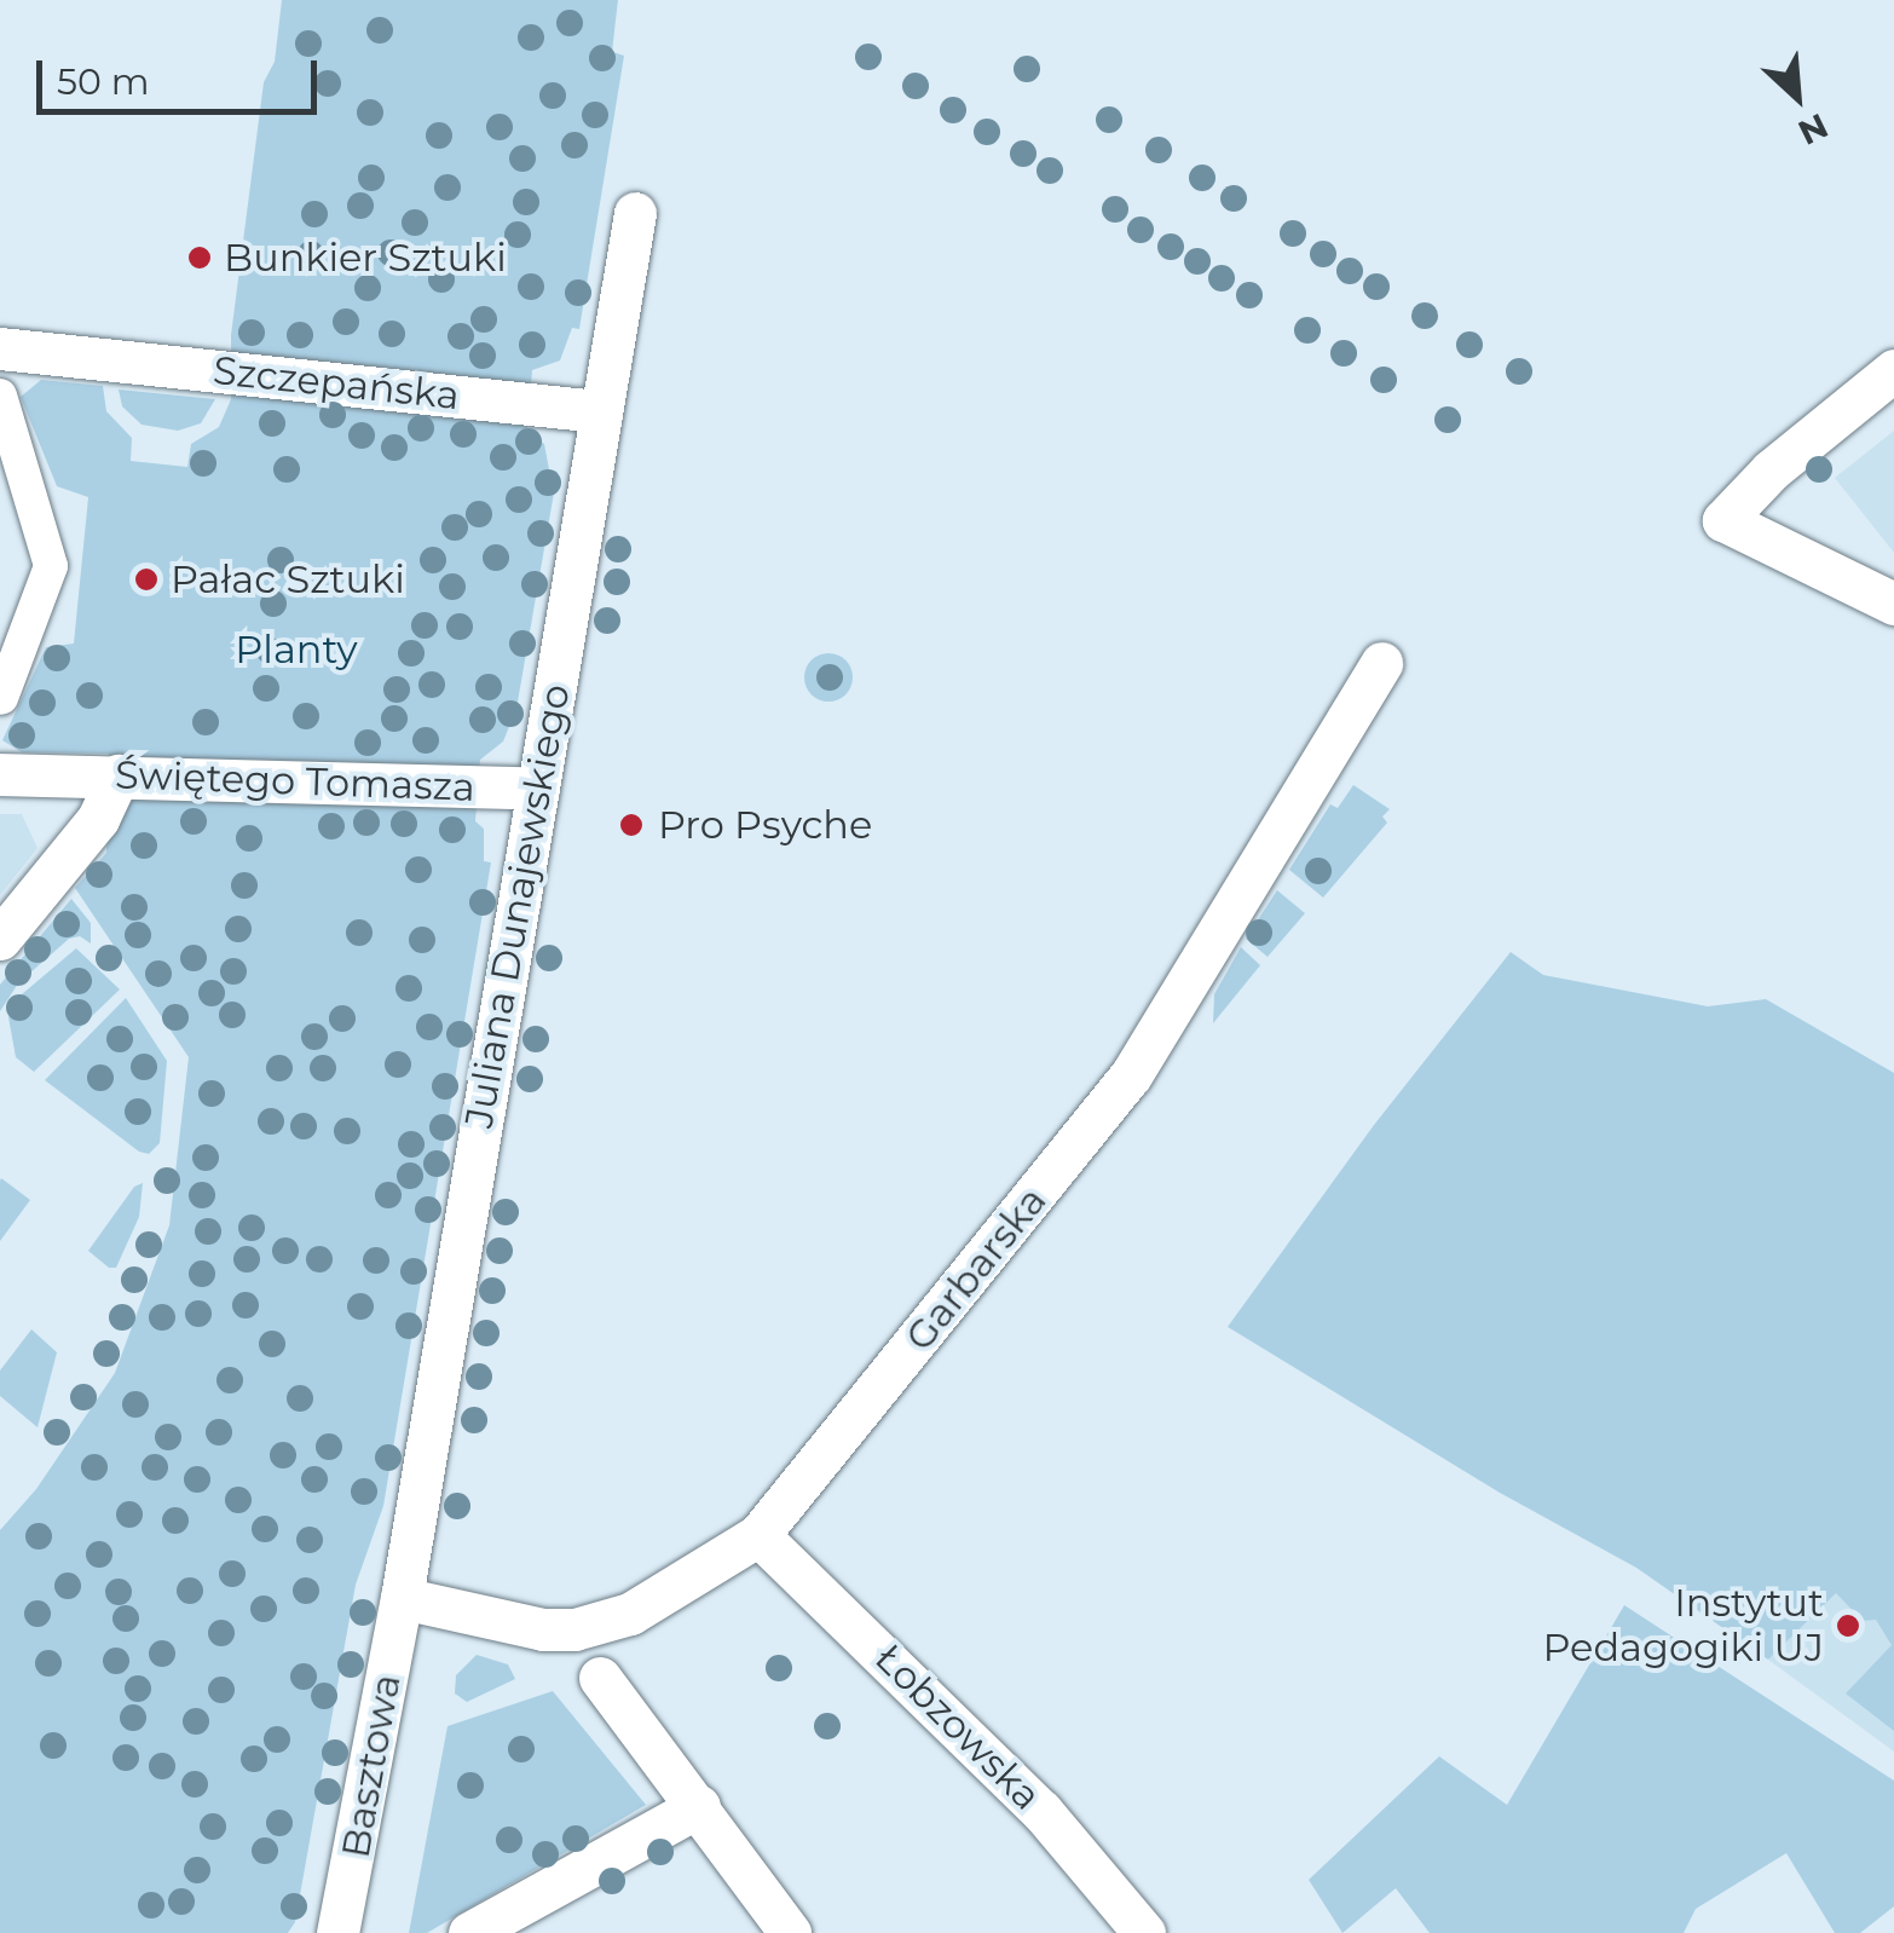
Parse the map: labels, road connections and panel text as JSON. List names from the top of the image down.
{
  "streets": {
    "street": [
      "Szczepańska",
      "Świętego Tomasza",
      "Juliana Dunajewskiego",
      "Garbarska",
      "Łobzowska",
      "Basztowa"
    ]
  },
  "crossings": [
    ["Szczepańska", "Juliana Dunajewskiego"],
    ["Świętego Tomasza", "Juliana Dunajewskiego"],
    ["Juliana Dunajewskiego", "Garbarska"],
    ["Juliana Dunajewskiego", "Basztowa"],
    ["Garbarska", "Łobzowska"],
    ["Garbarska", "Basztowa"]
  ],
  "parks": ["Planty"],
  "places": [
    "Bunkier Sztuki",
    "Pałac Sztuki",
    "Pro Psyche",
    "Instytut Pedagogiki UJ"
  ],
  "scale_bar": "50 m",
  "north": "bottom right"
}
